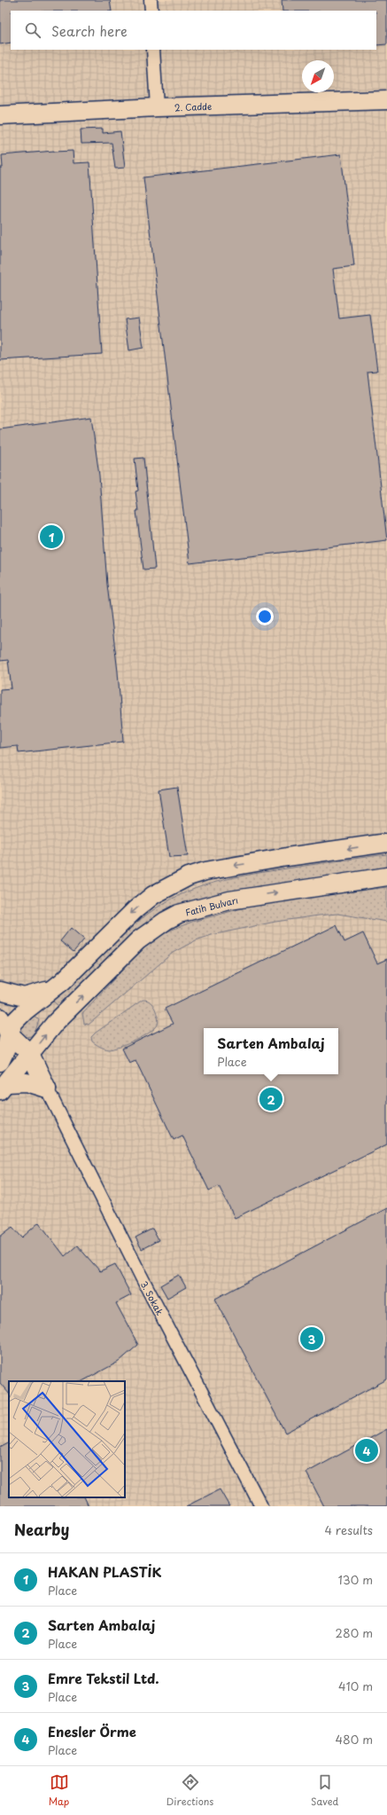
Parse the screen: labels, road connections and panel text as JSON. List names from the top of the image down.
{
  "streets": {
    "main road": ["2. Cadde", "Fatih Bulvarı"],
    "street": ["3. Sokak"]
  },
  "north": "bottom left",
  "page": {
    "search": "Search here",
    "pins": [
      "1",
      "2",
      "3",
      "4"
    ],
    "popup": ["Sarten Ambalaj", "Place"],
    "heading": ["Nearby", "4 results"],
    "list": [
      {
        "mark": "1",
        "name": "HAKAN PLASTİK",
        "note": "Place",
        "value": "130 m"
      },
      {
        "mark": "2",
        "name": "Sarten Ambalaj",
        "note": "Place",
        "value": "280 m"
      },
      {
        "mark": "3",
        "name": "Emre Tekstil Ltd.",
        "note": "Place",
        "value": "410 m"
      },
      {
        "mark": "4",
        "name": "Enesler Örme",
        "note": "Place",
        "value": "480 m"
      }
    ],
    "nav": ["Map", "Directions", "Saved"]
  }
}
